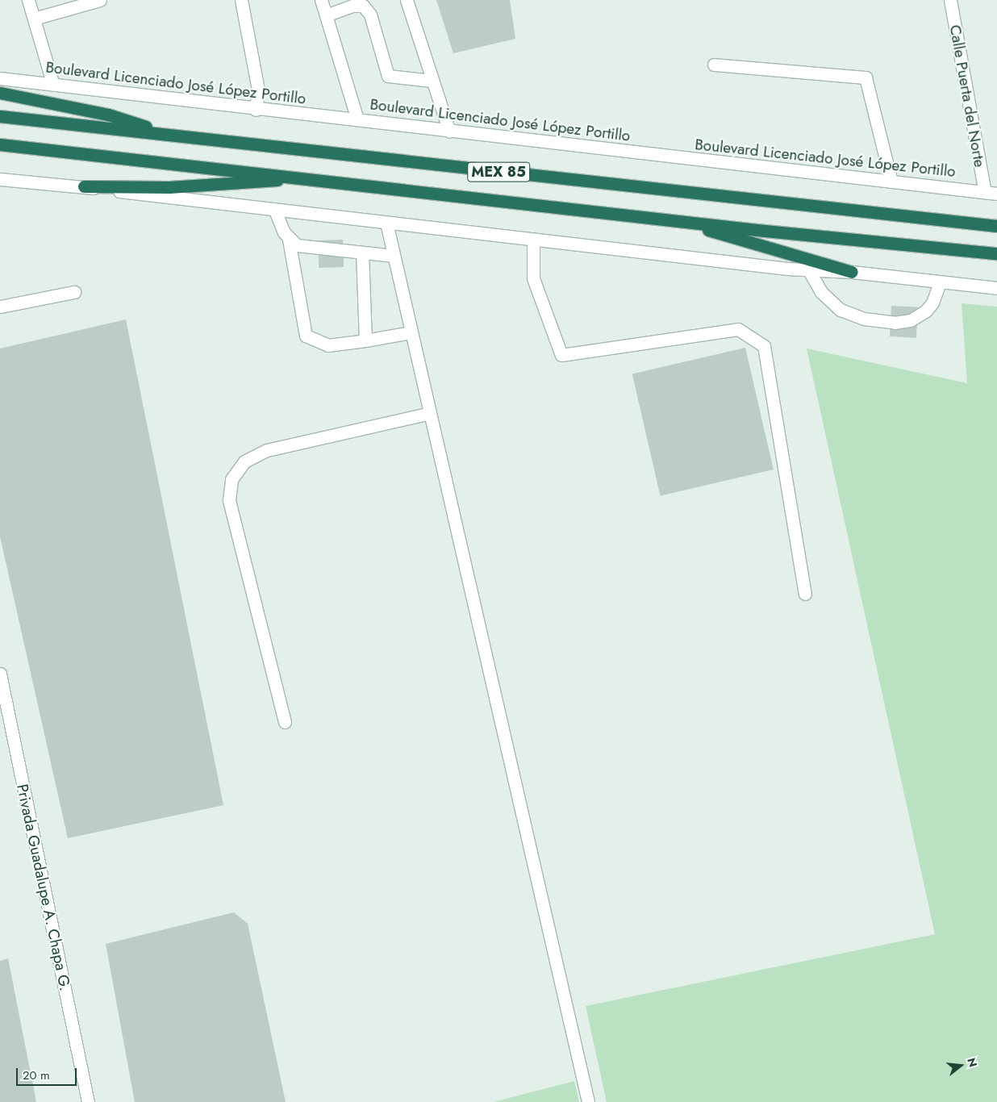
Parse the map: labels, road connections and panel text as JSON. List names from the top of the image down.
{
  "streets": {
    "highway": ["MEX 85"],
    "street": ["Boulevard Licenciado José López Portillo", "Calle Puerta del Norte", "Privada Guadalupe A. Chapa G."]
  },
  "crossings": [
    ["Boulevard Licenciado José López Portillo", "Calle Puerta del Norte"]
  ],
  "scale_bar": "20 m",
  "north": "right"
}
